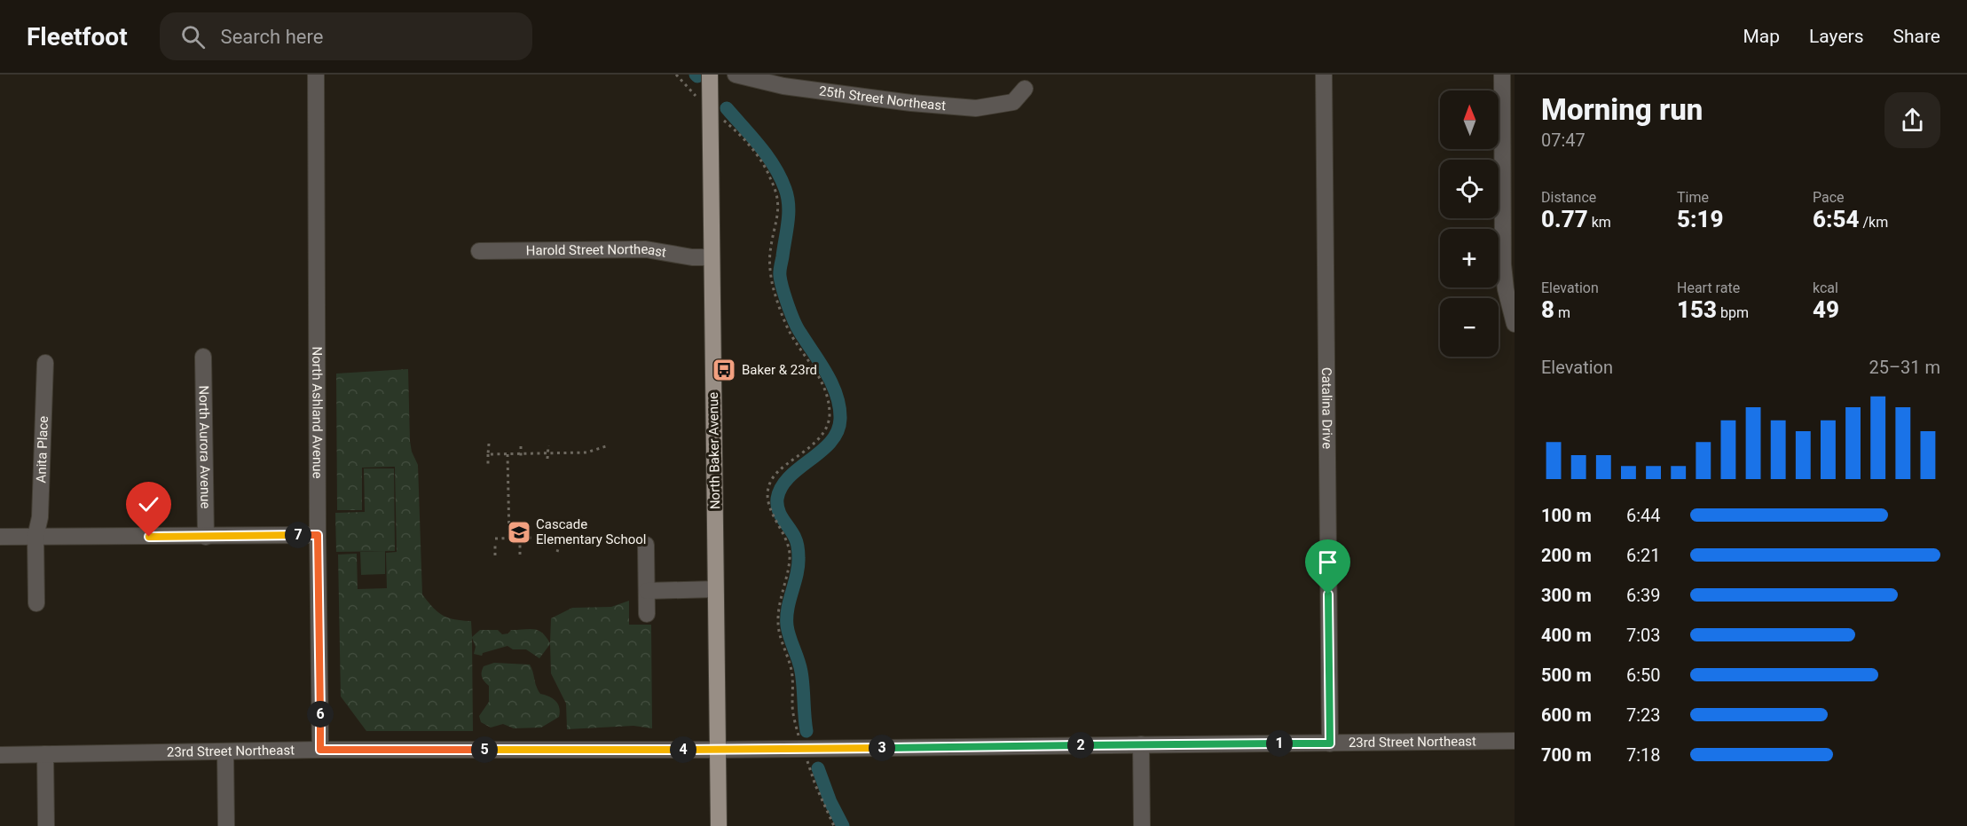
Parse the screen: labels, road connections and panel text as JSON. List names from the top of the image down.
{
  "streets": {
    "main road": ["North Baker Avenue"],
    "street": [
      "25th Street Northeast",
      "Harold Street Northeast",
      "Catalina Drive",
      "North Ashland Avenue",
      "North Aurora Avenue",
      "Anita Place",
      "23rd Street Northeast"
    ]
  },
  "crossings": [
    ["Harold Street Northeast", "North Baker Avenue"],
    ["Catalina Drive", "23rd Street Northeast"],
    ["North Ashland Avenue", "23rd Street Northeast"],
    ["North Baker Avenue", "23rd Street Northeast"]
  ],
  "places": {
    "bus stop": ["Baker & 23rd"],
    "school or university": ["Cascade Elementary School"]
  },
  "north": "top",
  "page": {
    "header": "Fleetfoot",
    "search": "Search here",
    "nav": ["Map", "Layers", "Share"],
    "heading": ["Morning run", "07:47"],
    "map_buttons": ["+", "−"],
    "stats": [
      ["Distance", "0.77 km"],
      ["Time", "5:19"],
      ["Pace", "6:54 /km"],
      ["Elevation", "8 m"],
      ["Heart rate", "153 bpm"],
      ["kcal", "49"]
    ],
    "chart": ["Elevation", "25–31 m"],
    "list": [
      {
        "name": "100 m",
        "note": "6:44"
      },
      {
        "name": "200 m",
        "note": "6:21"
      },
      {
        "name": "300 m",
        "note": "6:39"
      },
      {
        "name": "400 m",
        "note": "7:03"
      },
      {
        "name": "500 m",
        "note": "6:50"
      },
      {
        "name": "600 m",
        "note": "7:23"
      },
      {
        "name": "700 m",
        "note": "7:18"
      }
    ],
    "pins": [
      "7",
      "6",
      "1",
      "2",
      "3",
      "4",
      "5"
    ]
  }
}
